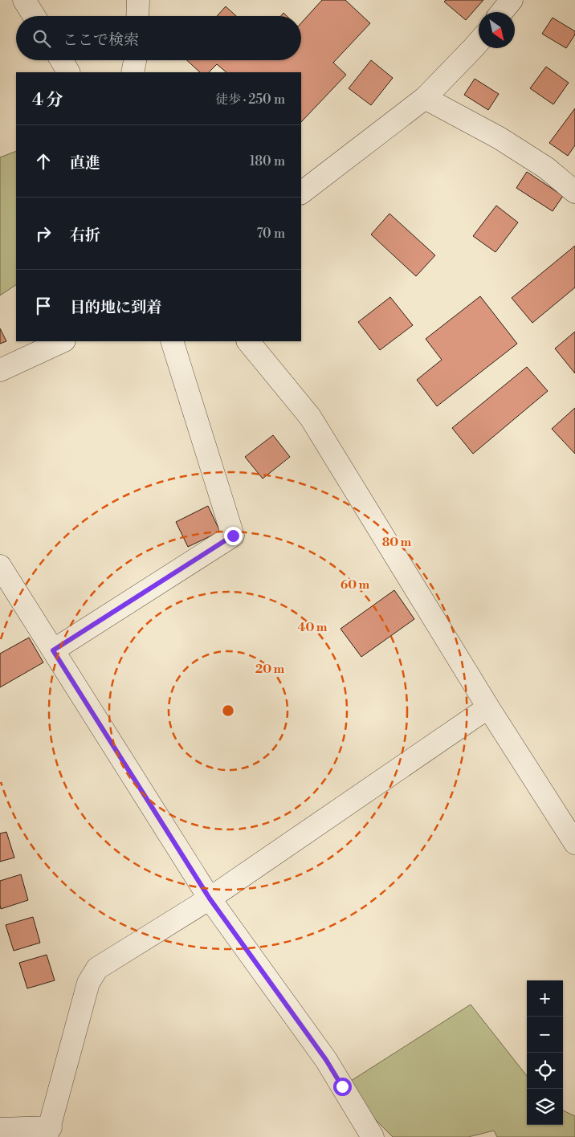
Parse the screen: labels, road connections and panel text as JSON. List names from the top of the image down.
{
  "north": "bottom right",
  "page": {
    "search": "ここで検索",
    "heading": ["4 分", "徒歩 · 250 m"],
    "list": [
      ["直進", "180 m"],
      ["右折", "70 m"],
      "目的地に到着"
    ],
    "map_buttons": ["+", "−"]
  },
  "rings": [
    "80 m",
    "60 m",
    "40 m",
    "20 m"
  ]
}
